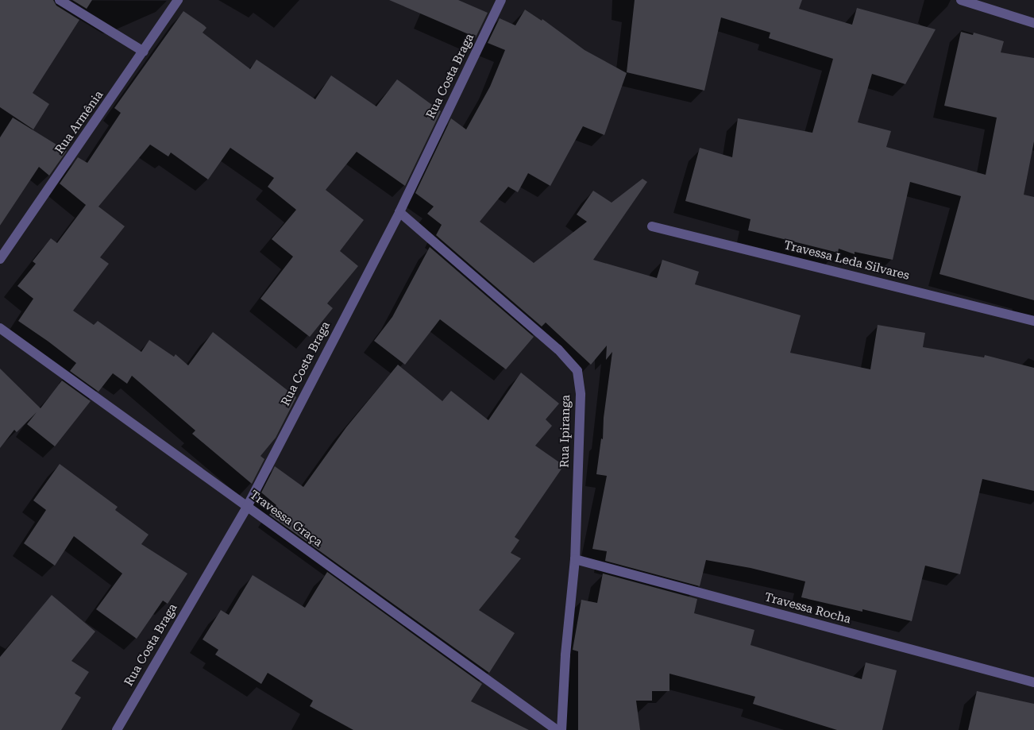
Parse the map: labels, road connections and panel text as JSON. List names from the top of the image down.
{
  "streets": {
    "street": [
      "Rua Costa Braga",
      "Rua Armênia",
      "Travessa Leda Silvares",
      "Rua Ipiranga",
      "Travessa Graça",
      "Travessa Rocha"
    ]
  },
  "crossings": [
    ["Rua Costa Braga", "Rua Ipiranga"],
    ["Rua Costa Braga", "Travessa Graça"],
    ["Rua Ipiranga", "Travessa Rocha"]
  ]
}
